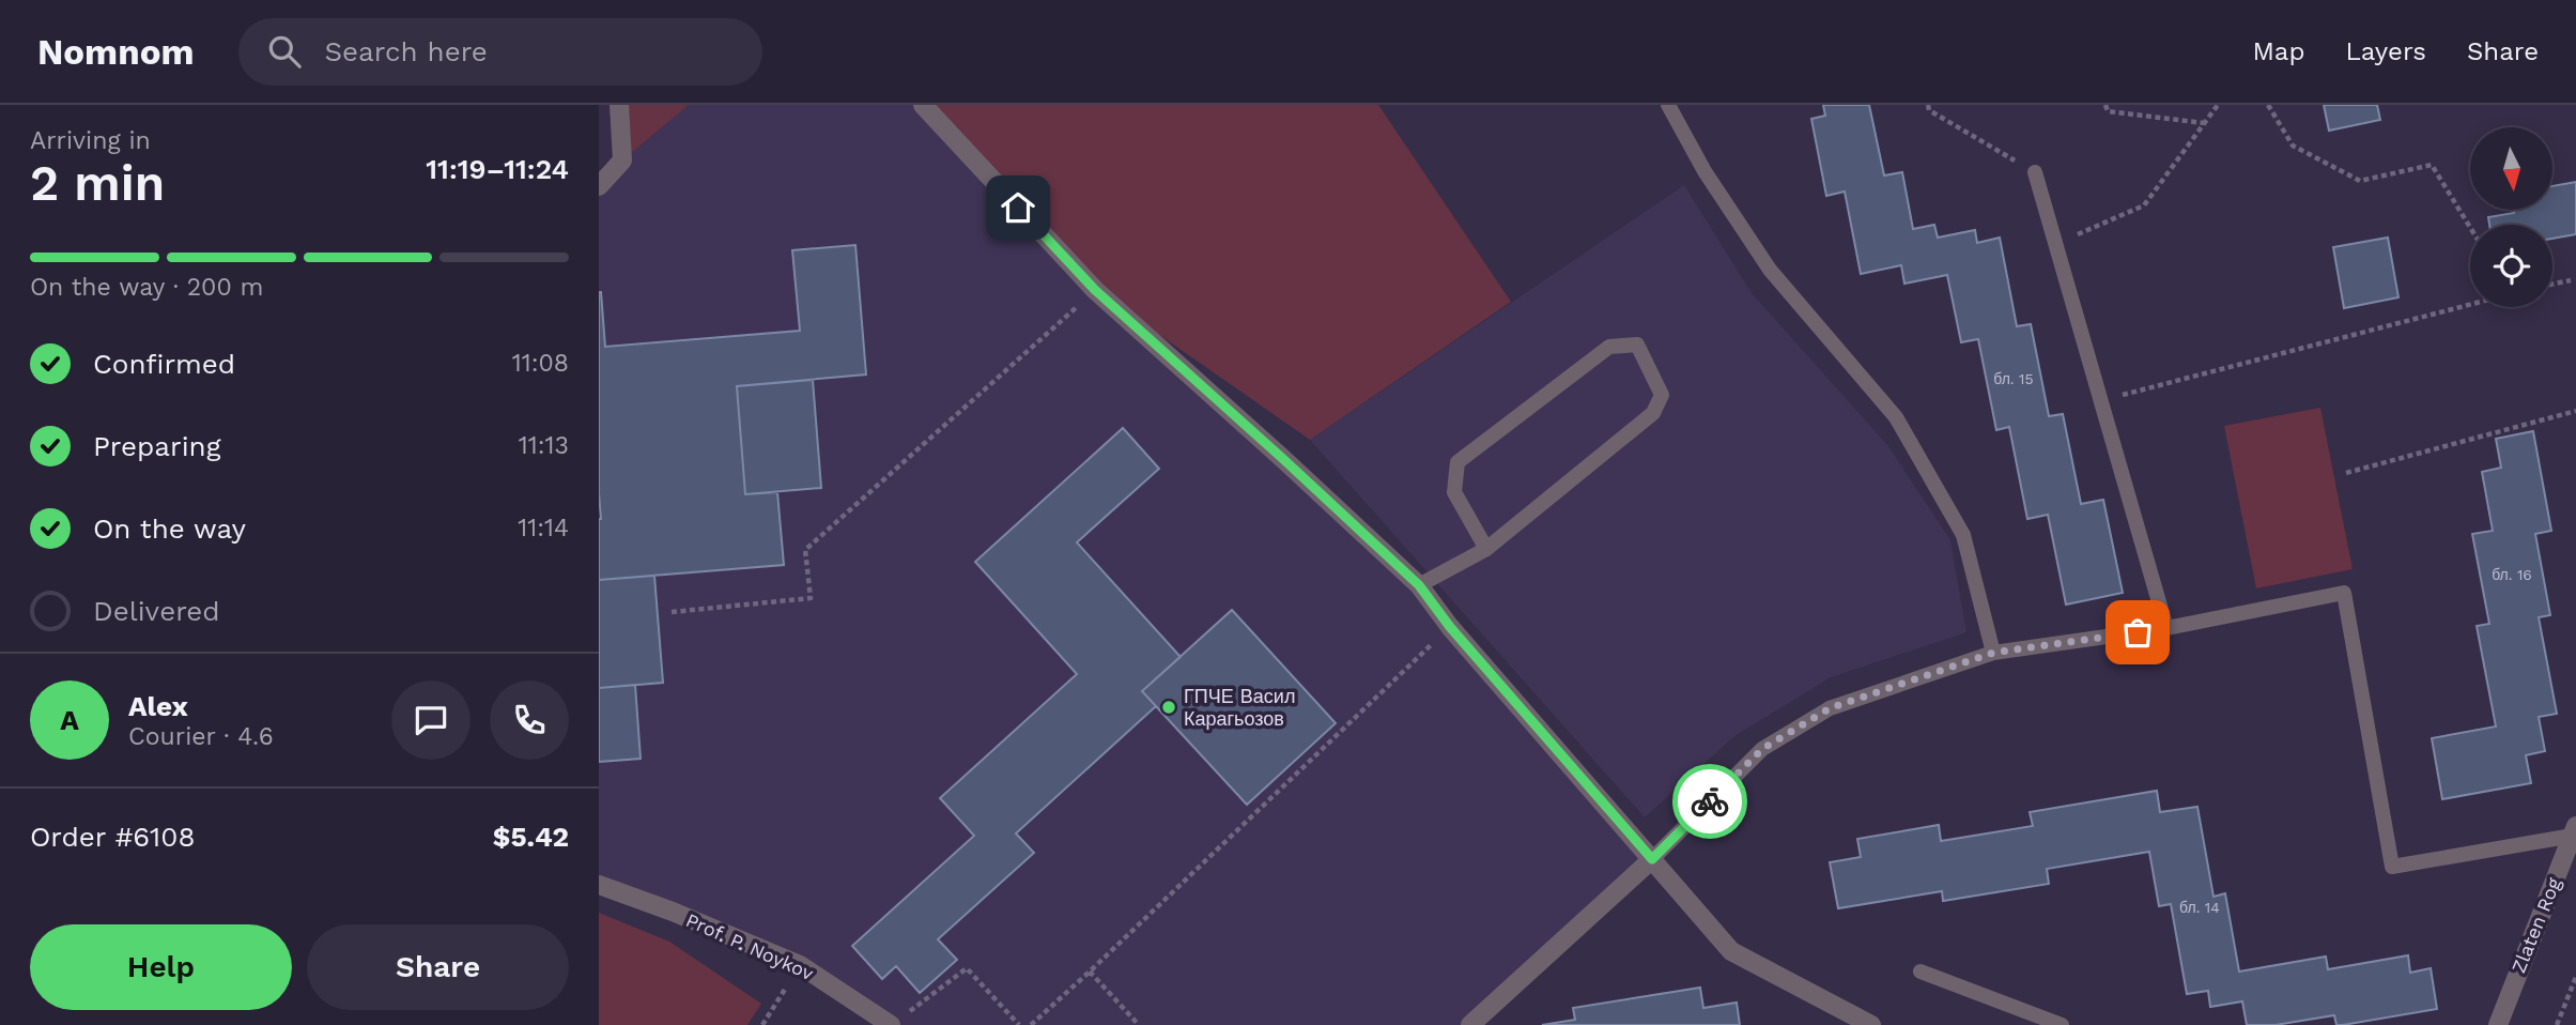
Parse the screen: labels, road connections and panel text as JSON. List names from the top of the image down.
{
  "streets": {
    "street": ["Zlaten Rog", "Prof. P. Noykov"]
  },
  "places": ["ГПЧЕ Васил Карагьозов"],
  "house_numbers": ["бл. 15", "бл. 16", "бл. 14"],
  "north": "bottom",
  "page": {
    "header": "Nomnom",
    "search": "Search here",
    "nav": ["Map", "Layers", "Share"],
    "heading": ["2 min", "Arriving in", "11:19–11:24"],
    "panel": [
      "Alex",
      "Courier · 4.6",
      "Order #6108",
      "$5.42"
    ],
    "bar": "On the way · 200 m",
    "list": [
      ["Confirmed", "11:08"],
      ["Preparing", "11:13"],
      ["On the way", "11:14"],
      "Delivered"
    ],
    "round": "A",
    "buttons": ["Help", "Share"]
  }
}
